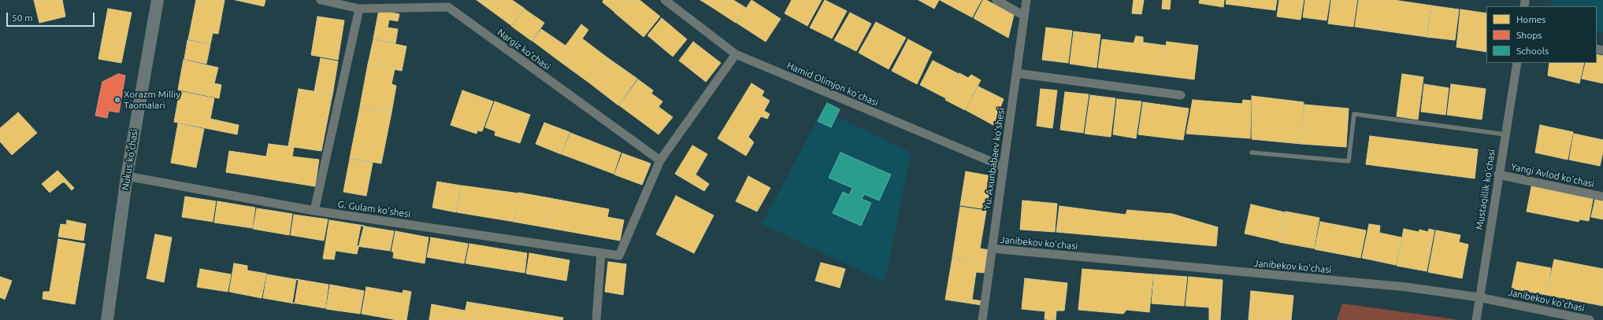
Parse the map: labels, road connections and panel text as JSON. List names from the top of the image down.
{
  "streets": {
    "main road": ["Nukus ko'chasi"],
    "street": [
      "Nargiz ko'chasi",
      "Hamid Olimjon ko'chasi",
      "Yu. Axunbabaev ko'shesi",
      "Yangi Avlod ko'chasi",
      "Mustaqillik ko'chasi",
      "G. Gulam ko'shesi",
      "Janibekov ko'chasi"
    ]
  },
  "crossings": [
    ["Nargiz ko'chasi", "G. Gulam ko'shesi"],
    ["Hamid Olimjon ko'chasi", "Yu. Axunbabaev ko'shesi"],
    ["Yu. Axunbabaev ko'shesi", "Janibekov ko'chasi"],
    ["Nukus ko'chasi", "G. Gulam ko'shesi"],
    ["Yangi Avlod ko'chasi", "Mustaqillik ko'chasi"],
    ["Mustaqillik ko'chasi", "Janibekov ko'chasi"]
  ],
  "places": ["Xorazm Milliy Taomalari"],
  "legend": ["Homes", "Shops", "Schools"],
  "scale_bar": "50 m"
}
